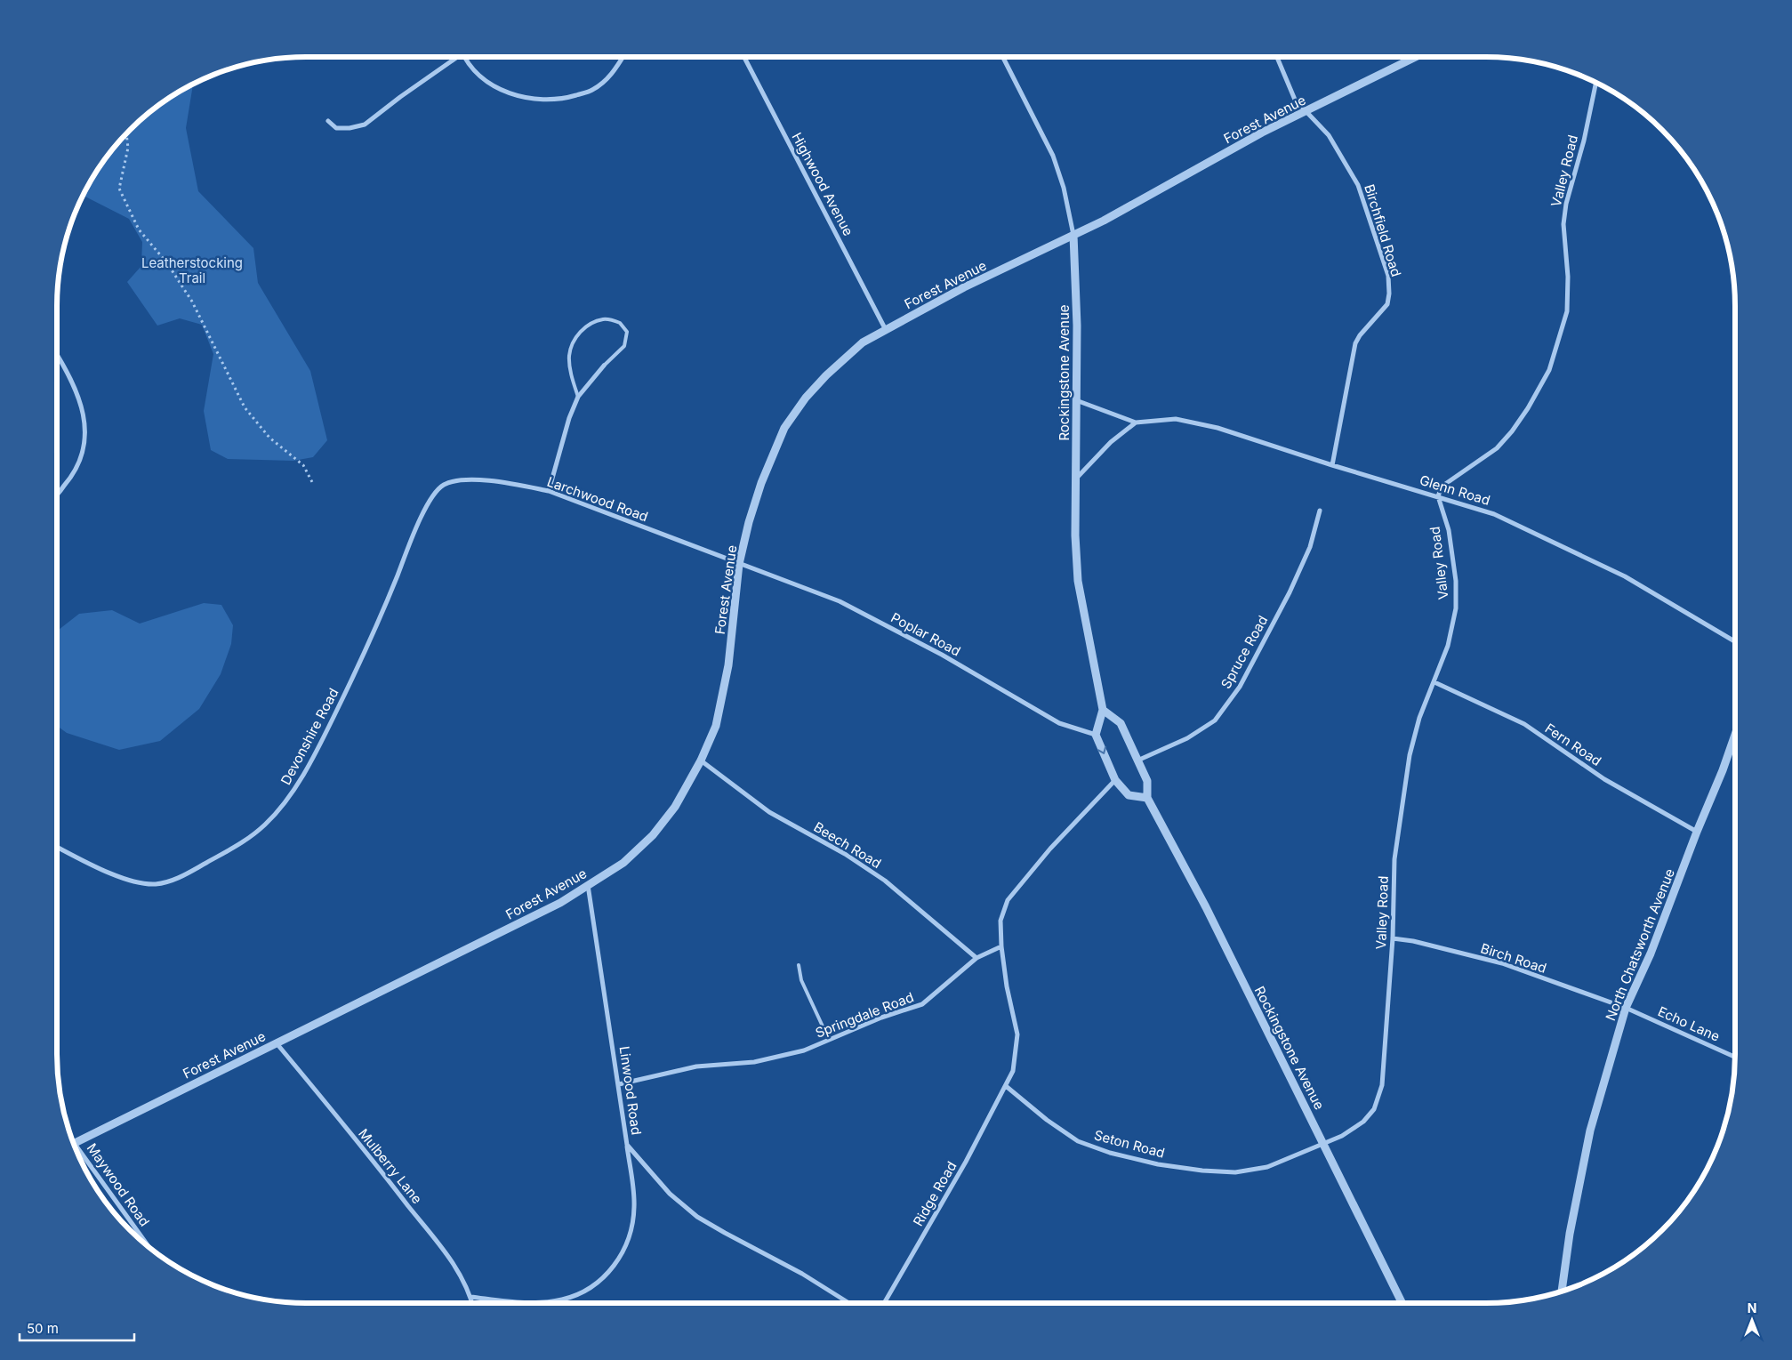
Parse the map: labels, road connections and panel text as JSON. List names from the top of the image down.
{
  "streets": {
    "street": [
      "Forest Avenue",
      "Valley Road",
      "Highwood Avenue",
      "Birchfield Road",
      "Rockingstone Avenue",
      "Glenn Road",
      "Larchwood Road",
      "Poplar Road",
      "Spruce Road",
      "Devonshire Road",
      "Fern Road",
      "Beech Road",
      "North Chatsworth Avenue",
      "Birch Road",
      "Springdale Road",
      "Echo Lane",
      "Linwood Road",
      "Seton Road",
      "Mulberry Lane",
      "Maywood Road",
      "Ridge Road"
    ]
  },
  "crossings": [
    ["Forest Avenue", "Highwood Avenue"],
    ["Forest Avenue", "Birchfield Road"],
    ["Forest Avenue", "Rockingstone Avenue"],
    ["Forest Avenue", "Larchwood Road"],
    ["Forest Avenue", "Poplar Road"],
    ["Forest Avenue", "Beech Road"],
    ["Forest Avenue", "Linwood Road"],
    ["Forest Avenue", "Mulberry Lane"],
    ["Valley Road", "Rockingstone Avenue"],
    ["Valley Road", "Glenn Road"],
    ["Valley Road", "Fern Road"],
    ["Valley Road", "Birch Road"],
    ["Valley Road", "Seton Road"],
    ["Birchfield Road", "Glenn Road"],
    ["Rockingstone Avenue", "Glenn Road"],
    ["Rockingstone Avenue", "Poplar Road"],
    ["Rockingstone Avenue", "Spruce Road"],
    ["Rockingstone Avenue", "Seton Road"],
    ["Larchwood Road", "Poplar Road"],
    ["Larchwood Road", "Devonshire Road"],
    ["Fern Road", "North Chatsworth Avenue"],
    ["Beech Road", "Springdale Road"],
    ["North Chatsworth Avenue", "Birch Road"],
    ["North Chatsworth Avenue", "Echo Lane"],
    ["Birch Road", "Echo Lane"],
    ["Springdale Road", "Linwood Road"],
    ["Seton Road", "Ridge Road"]
  ],
  "parks": ["Leatherstocking Trail"],
  "scale_bar": "50 m",
  "north": "top"
}
